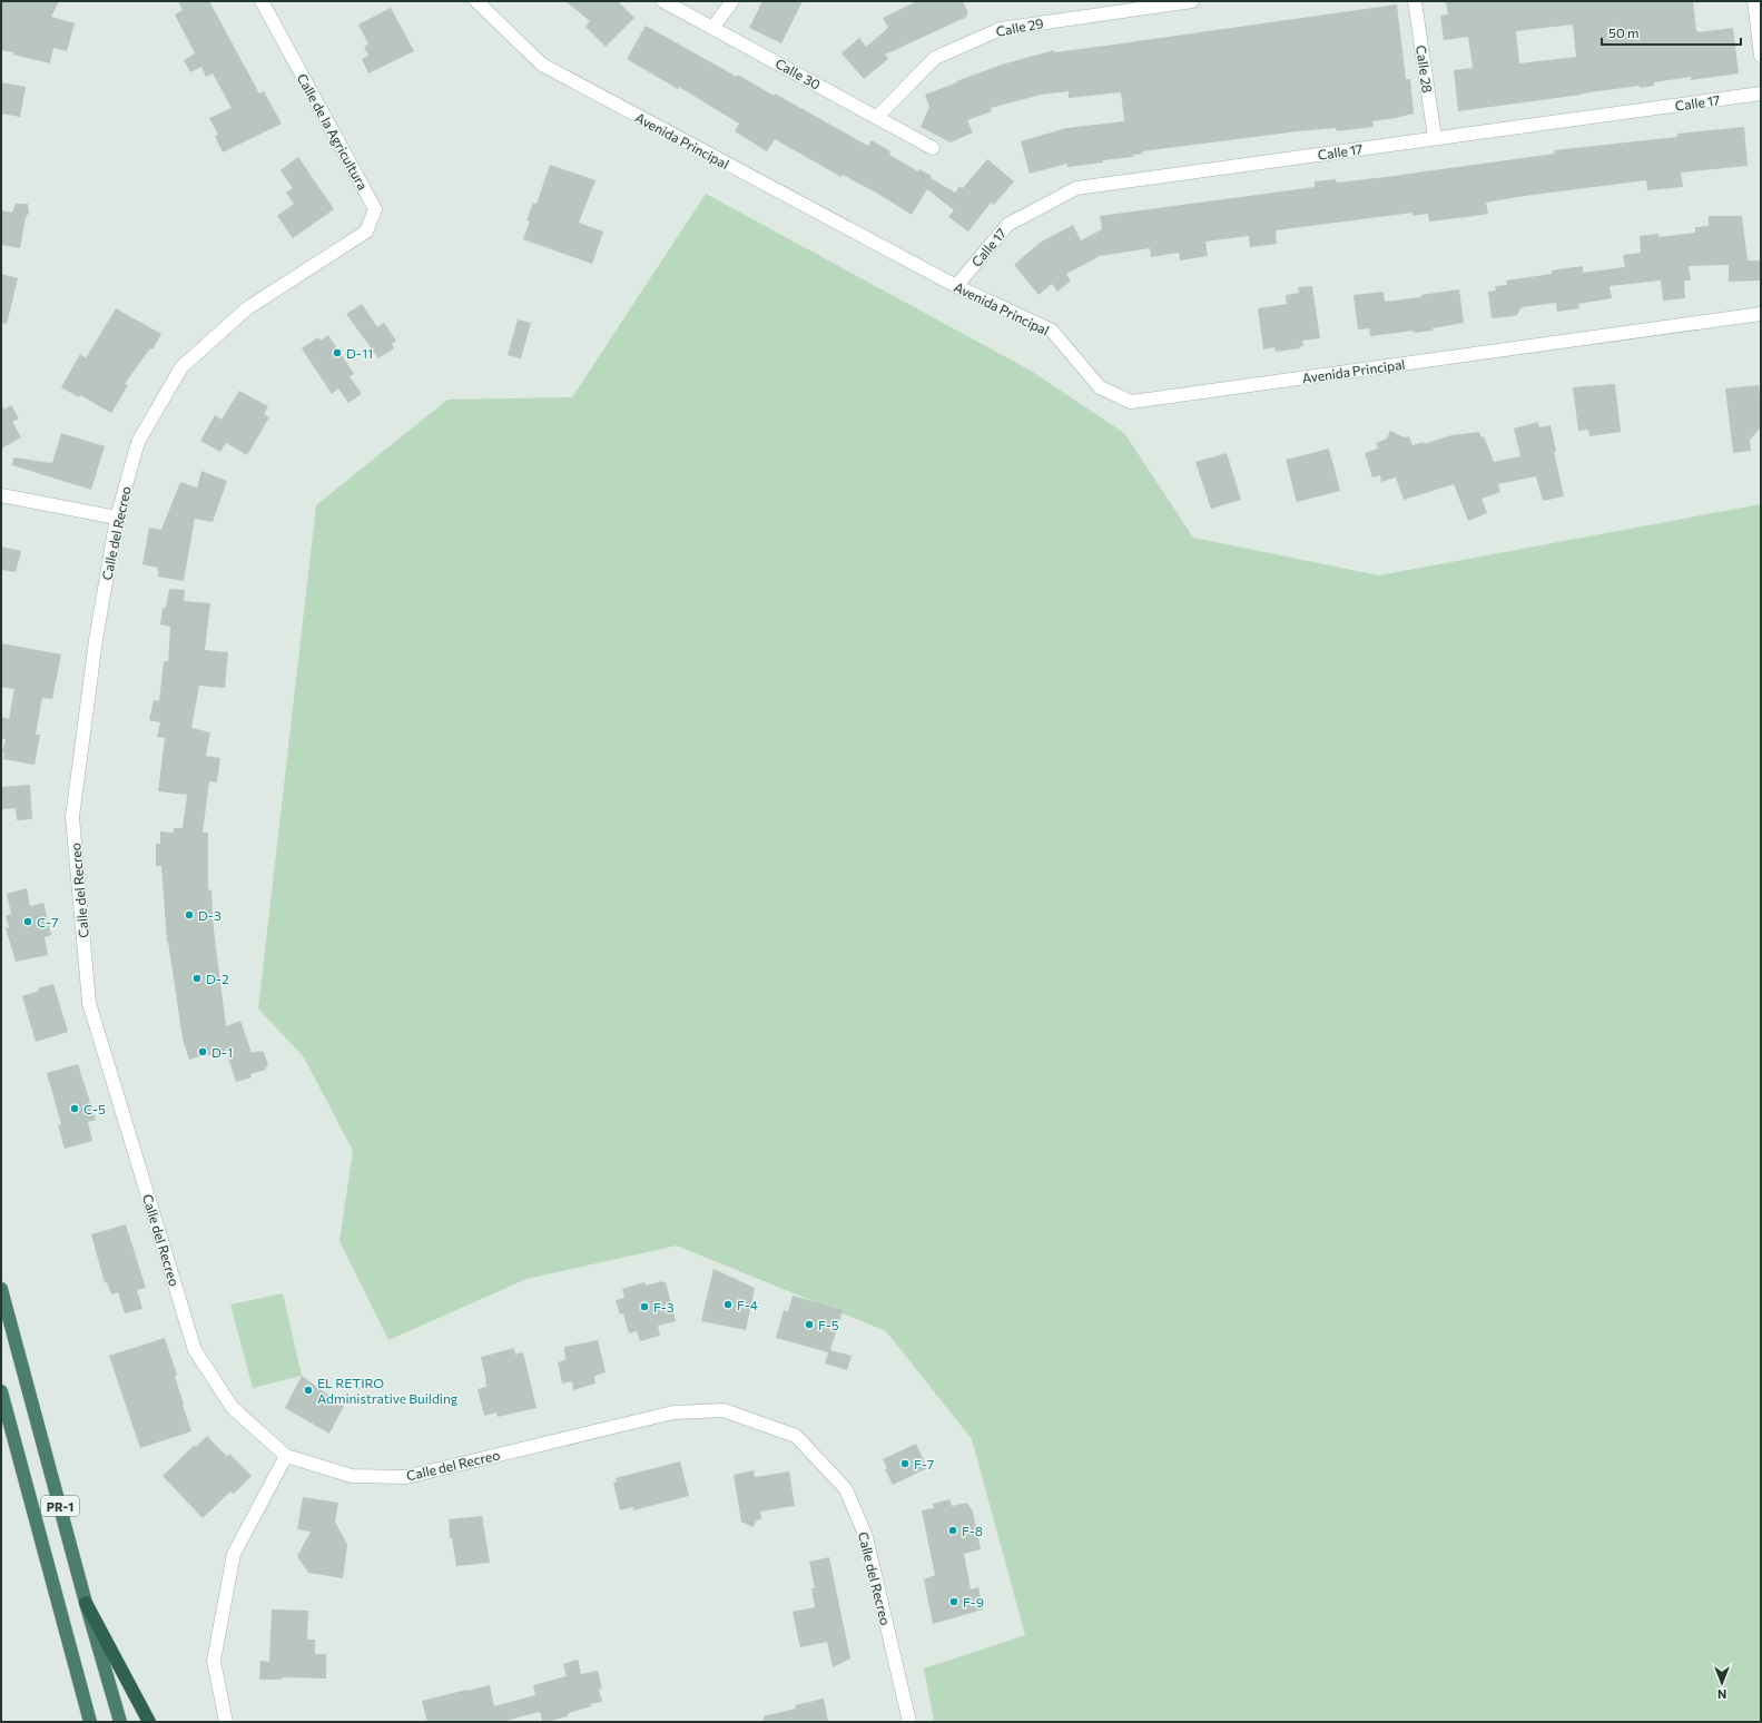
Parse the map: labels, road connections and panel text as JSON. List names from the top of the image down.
{
  "streets": {
    "highway": ["PR-1"],
    "street": [
      "Calle 29",
      "Calle 28",
      "Calle 30",
      "Calle 17",
      "Calle de la Agricultura",
      "Avenida Principal",
      "Calle del Recreo"
    ]
  },
  "crossings": [
    ["Calle 29", "Calle 30"],
    ["Calle 28", "Calle 17"],
    ["Calle 17", "Avenida Principal"],
    ["Calle de la Agricultura", "Calle del Recreo"]
  ],
  "places": [
    "D-11",
    "D-3",
    "C-7",
    "D-2",
    "D-1",
    "C-5",
    "F-4",
    "F-3",
    "F-5",
    "EL RETIRO Administrative Building",
    "F-7",
    "F-8",
    "F-9"
  ],
  "scale_bar": "50 m",
  "north": "bottom"
}
